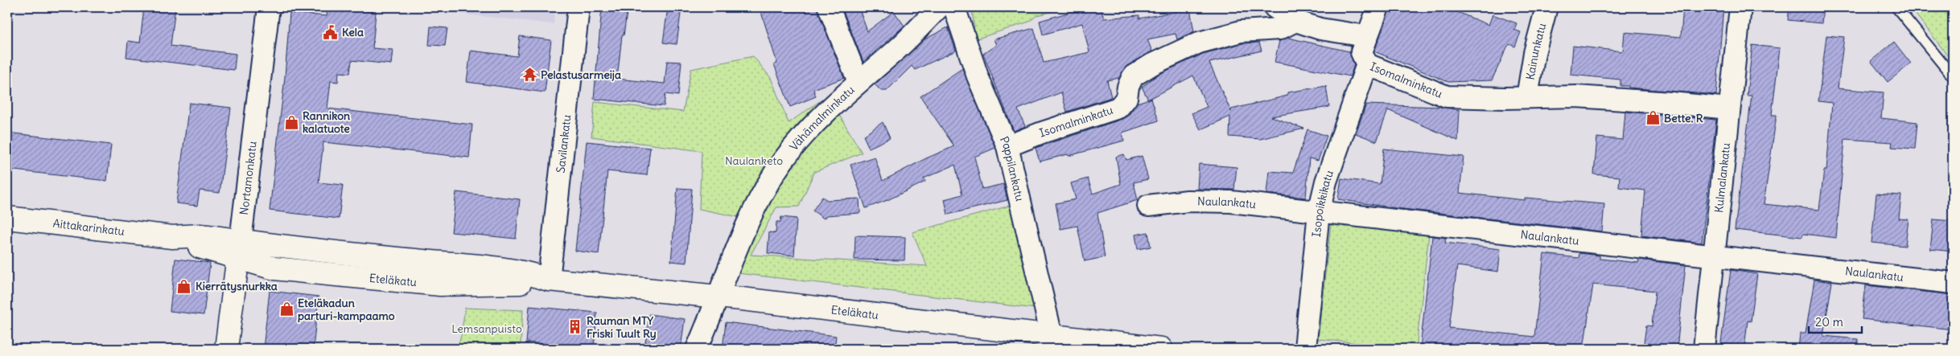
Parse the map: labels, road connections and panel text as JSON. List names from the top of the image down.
{
  "streets": {
    "main road": ["Nortamonkatu", "Aittakarinkatu", "Eteläkatu"],
    "street": [
      "Kainunkatu",
      "Isomalminkatu",
      "Vähämalminkatu",
      "Savilankatu",
      "Pappilankatu",
      "Kulmalankatu",
      "Naulankatu",
      "Isopoikkikatu"
    ]
  },
  "crossings": [
    ["Kainunkatu", "Isomalminkatu"],
    ["Isomalminkatu", "Pappilankatu"],
    ["Isomalminkatu", "Kulmalankatu"],
    ["Isomalminkatu", "Isopoikkikatu"],
    ["Vähämalminkatu", "Eteläkatu"],
    ["Savilankatu", "Eteläkatu"],
    ["Pappilankatu", "Eteläkatu"],
    ["Nortamonkatu", "Aittakarinkatu"],
    ["Nortamonkatu", "Eteläkatu"],
    ["Kulmalankatu", "Naulankatu"],
    ["Naulankatu", "Isopoikkikatu"],
    ["Aittakarinkatu", "Eteläkatu"]
  ],
  "parks": ["Naulanketo", "Lemsanpuisto"],
  "places": {
    "public building": ["Kela"],
    "temple": ["Pelastusarmeija"],
    "shop": [
      "Bette. R",
      "Rannikon kalatuote",
      "Kierrätysnurkka",
      "Eteläkadun parturi-kampaamo"
    ],
    "building": ["Rauman MTY Friski Tuult Ry"]
  },
  "scale_bar": "20 m"
}
